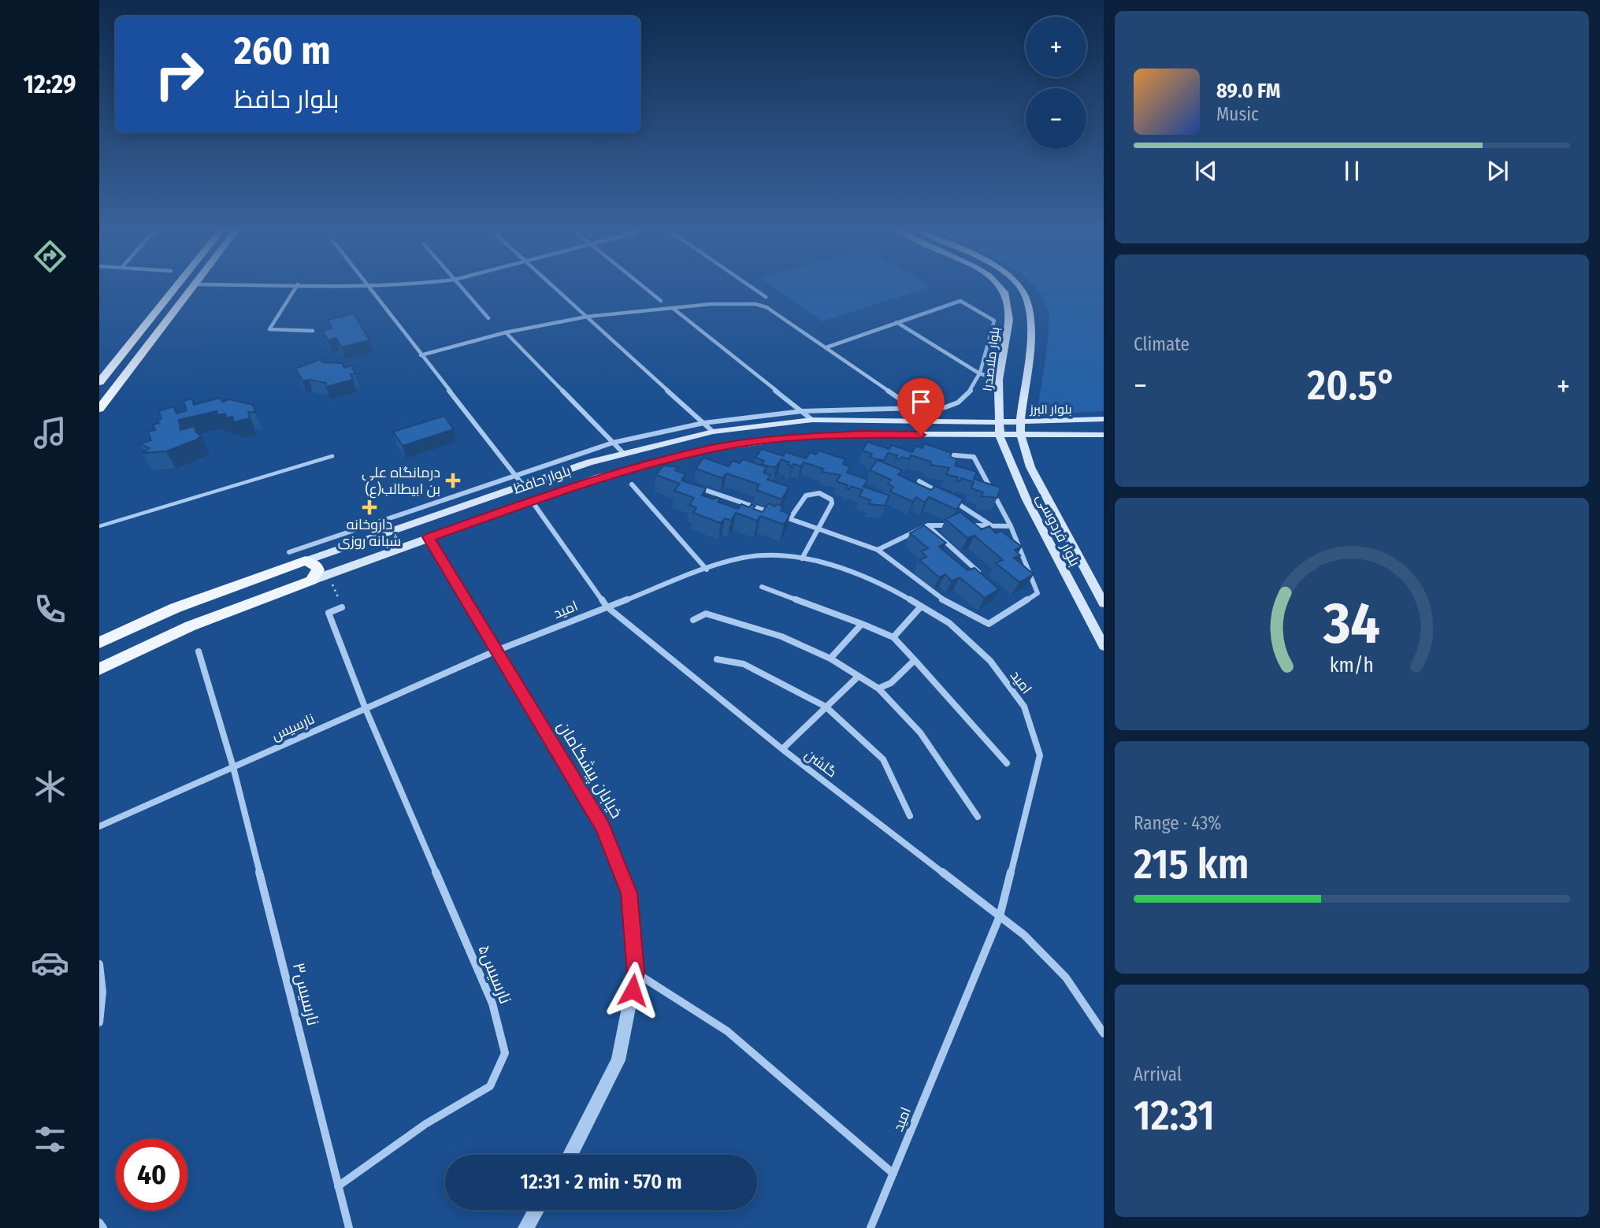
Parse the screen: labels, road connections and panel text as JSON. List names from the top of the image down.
{
  "streets": {
    "main road": [
      "بلوار ملاصدرا",
      "بلوار البرز",
      "بلوار حافظ",
      "بلوار فردوسی"
    ],
    "street": [
      "امید",
      "نارسیس",
      "گلشن",
      "خیابان پیشگامان",
      "نارسیس۵",
      "نارسیس۳"
    ]
  },
  "crossings": [
    ["بلوار ملاصدرا", "بلوار البرز"],
    ["بلوار ملاصدرا", "بلوار حافظ"],
    ["بلوار ملاصدرا", "بلوار فردوسی"],
    ["بلوار البرز", "بلوار حافظ"],
    ["بلوار البرز", "بلوار فردوسی"],
    ["بلوار حافظ", "بلوار فردوسی"],
    ["بلوار حافظ", "گلشن"],
    ["بلوار حافظ", "خیابان پیشگامان"],
    ["امید", "نارسیس"],
    ["امید", "گلشن"],
    ["امید", "خیابان پیشگامان"],
    ["نارسیس", "خیابان پیشگامان"],
    ["نارسیس", "نارسیس۵"],
    ["نارسیس", "نارسیس۳"],
    ["نارسیس۵", "نارسیس۳"]
  ],
  "places": {
    "health": ["درمانگاه علی بن ابیطالب(ع)", "داروخانه شبانه روزی"]
  },
  "page": {
    "tabs": "12:29",
    "map_buttons": ["+", "−"],
    "turn": ["260 m", "بلوار حافظ"],
    "song": ["89.0 FM", "Music"],
    "tile": [
      "Climate",
      ["Range · 43%", "215 km"],
      ["Arrival", "12:31"]
    ],
    "heat": ["−", "20.5°", "+"],
    "limit": "40",
    "trip": "12:31 · 2 min · 570 m",
    "gauge": ["34", "km/h"]
  }
}
